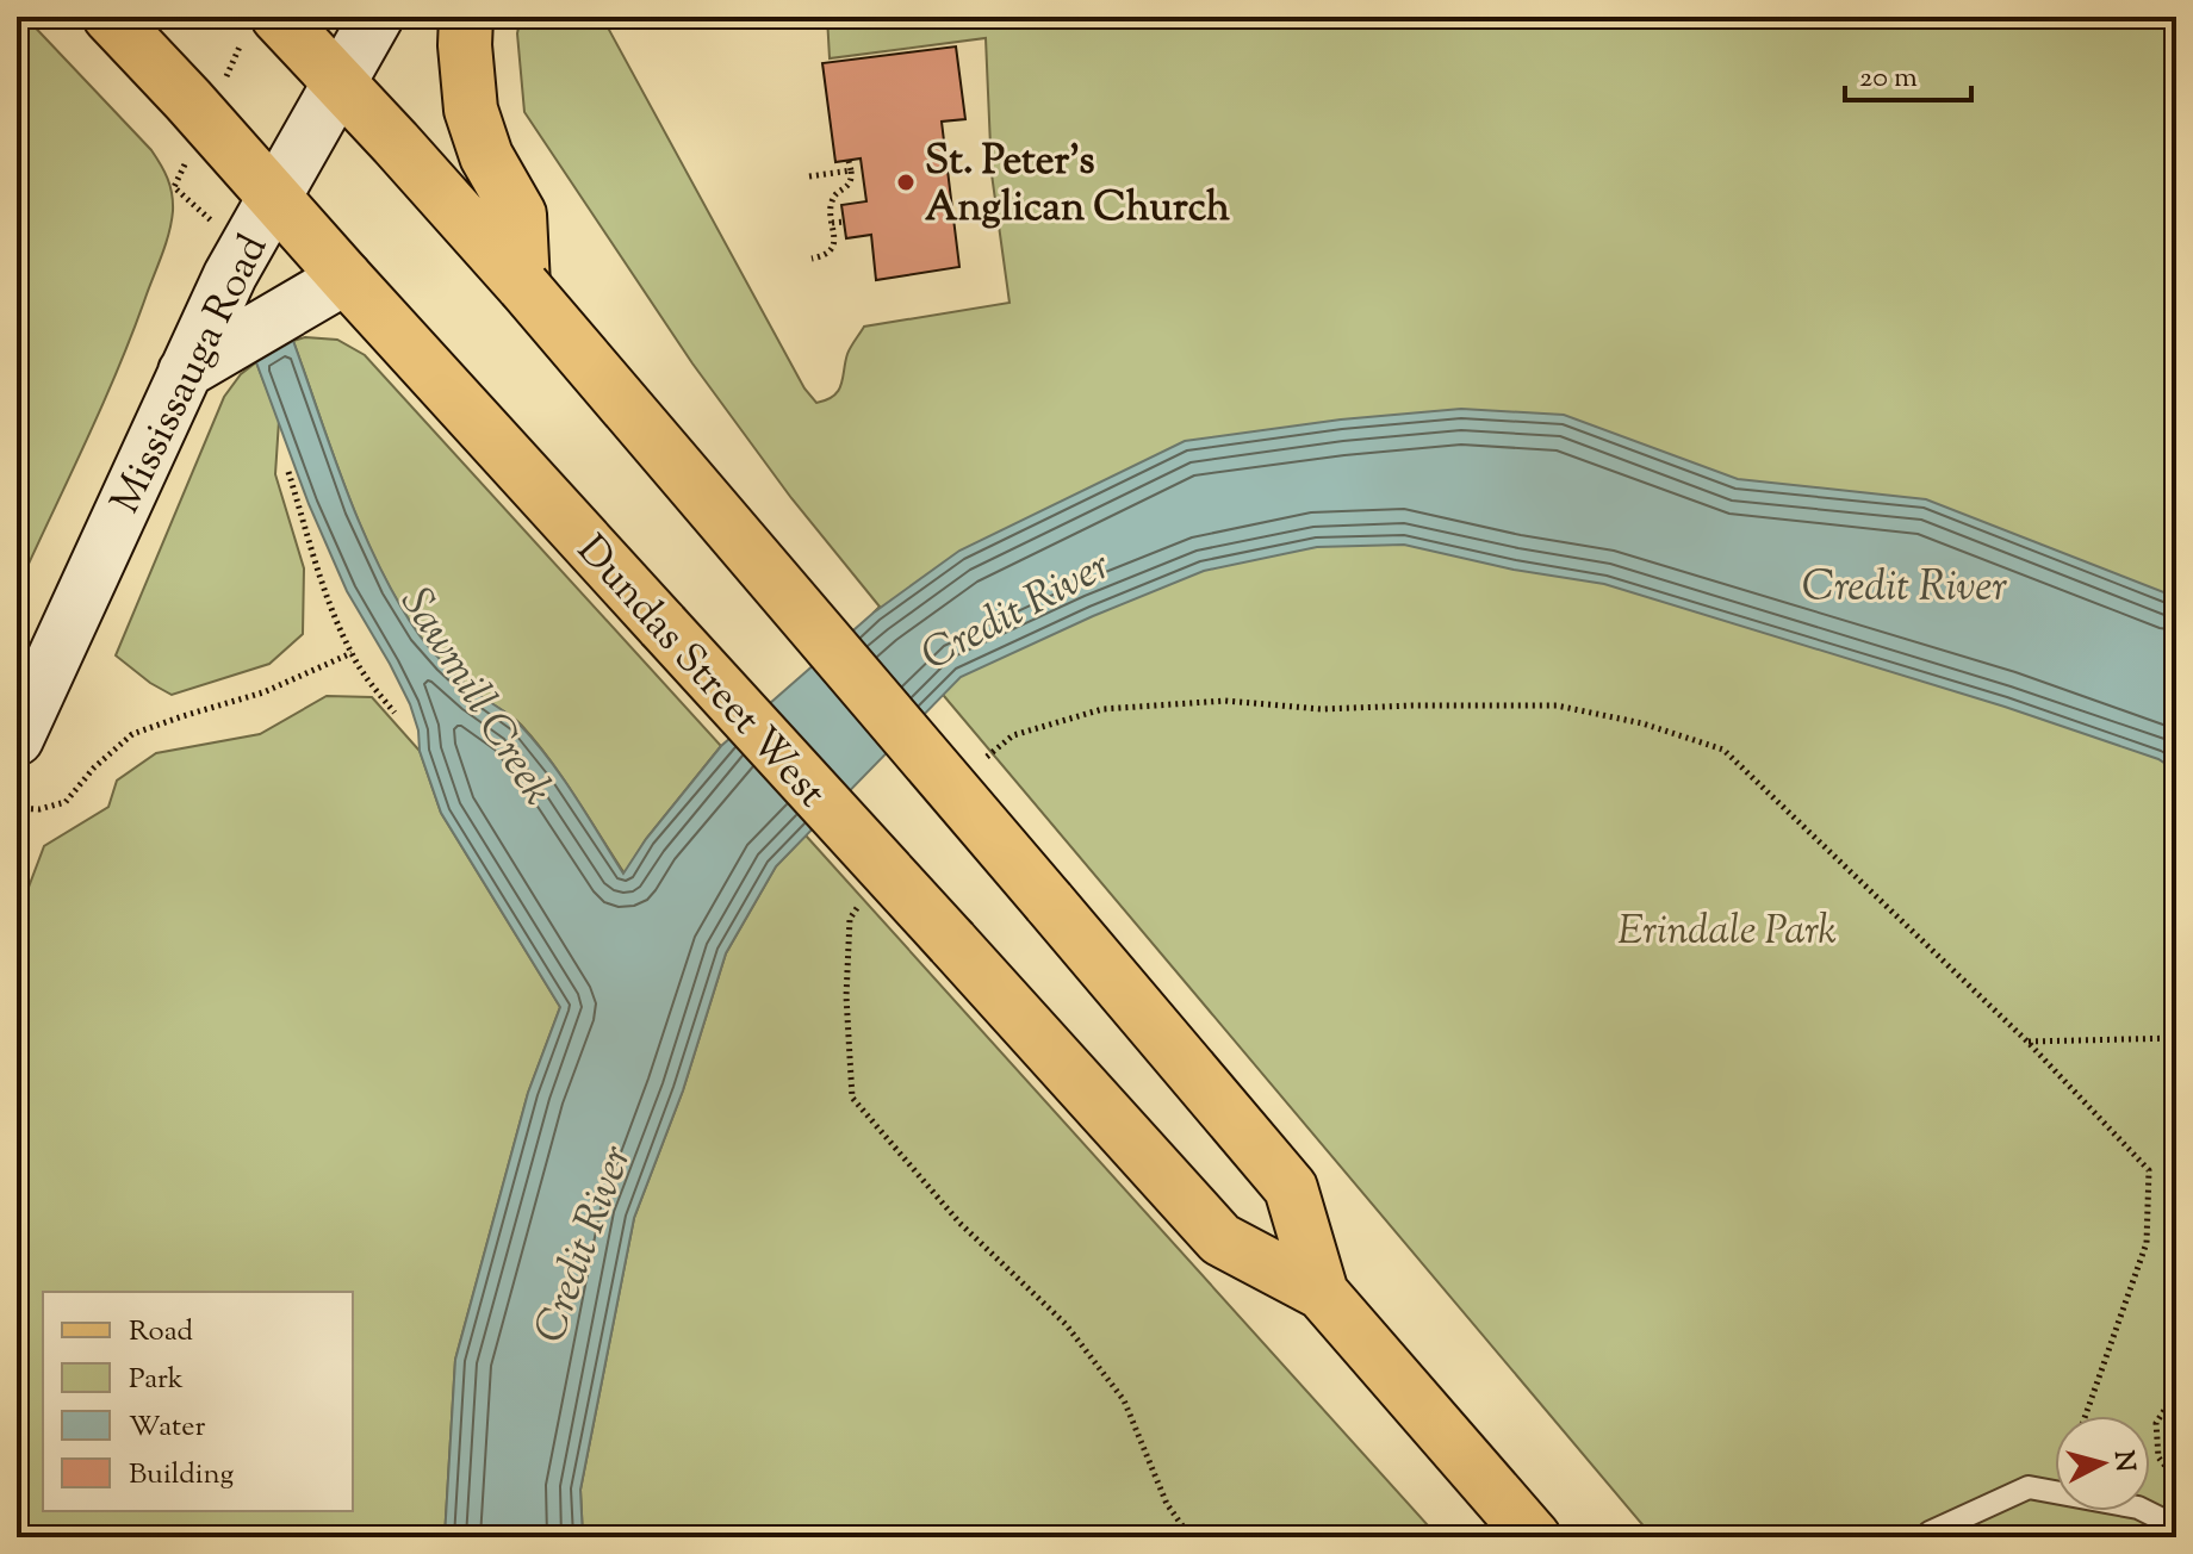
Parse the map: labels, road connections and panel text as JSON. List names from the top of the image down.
{
  "streets": {
    "main road": ["Mississauga Road", "Dundas Street West"]
  },
  "crossings": [
    ["Mississauga Road", "Dundas Street West"]
  ],
  "water": ["Credit River", "Sawmill Creek"],
  "parks": ["Erindale Park"],
  "places": ["St. Peter's Anglican Church"],
  "legend": [
    "Road",
    "Park",
    "Water",
    "Building"
  ],
  "scale_bar": "20 m",
  "north": "right"
}
